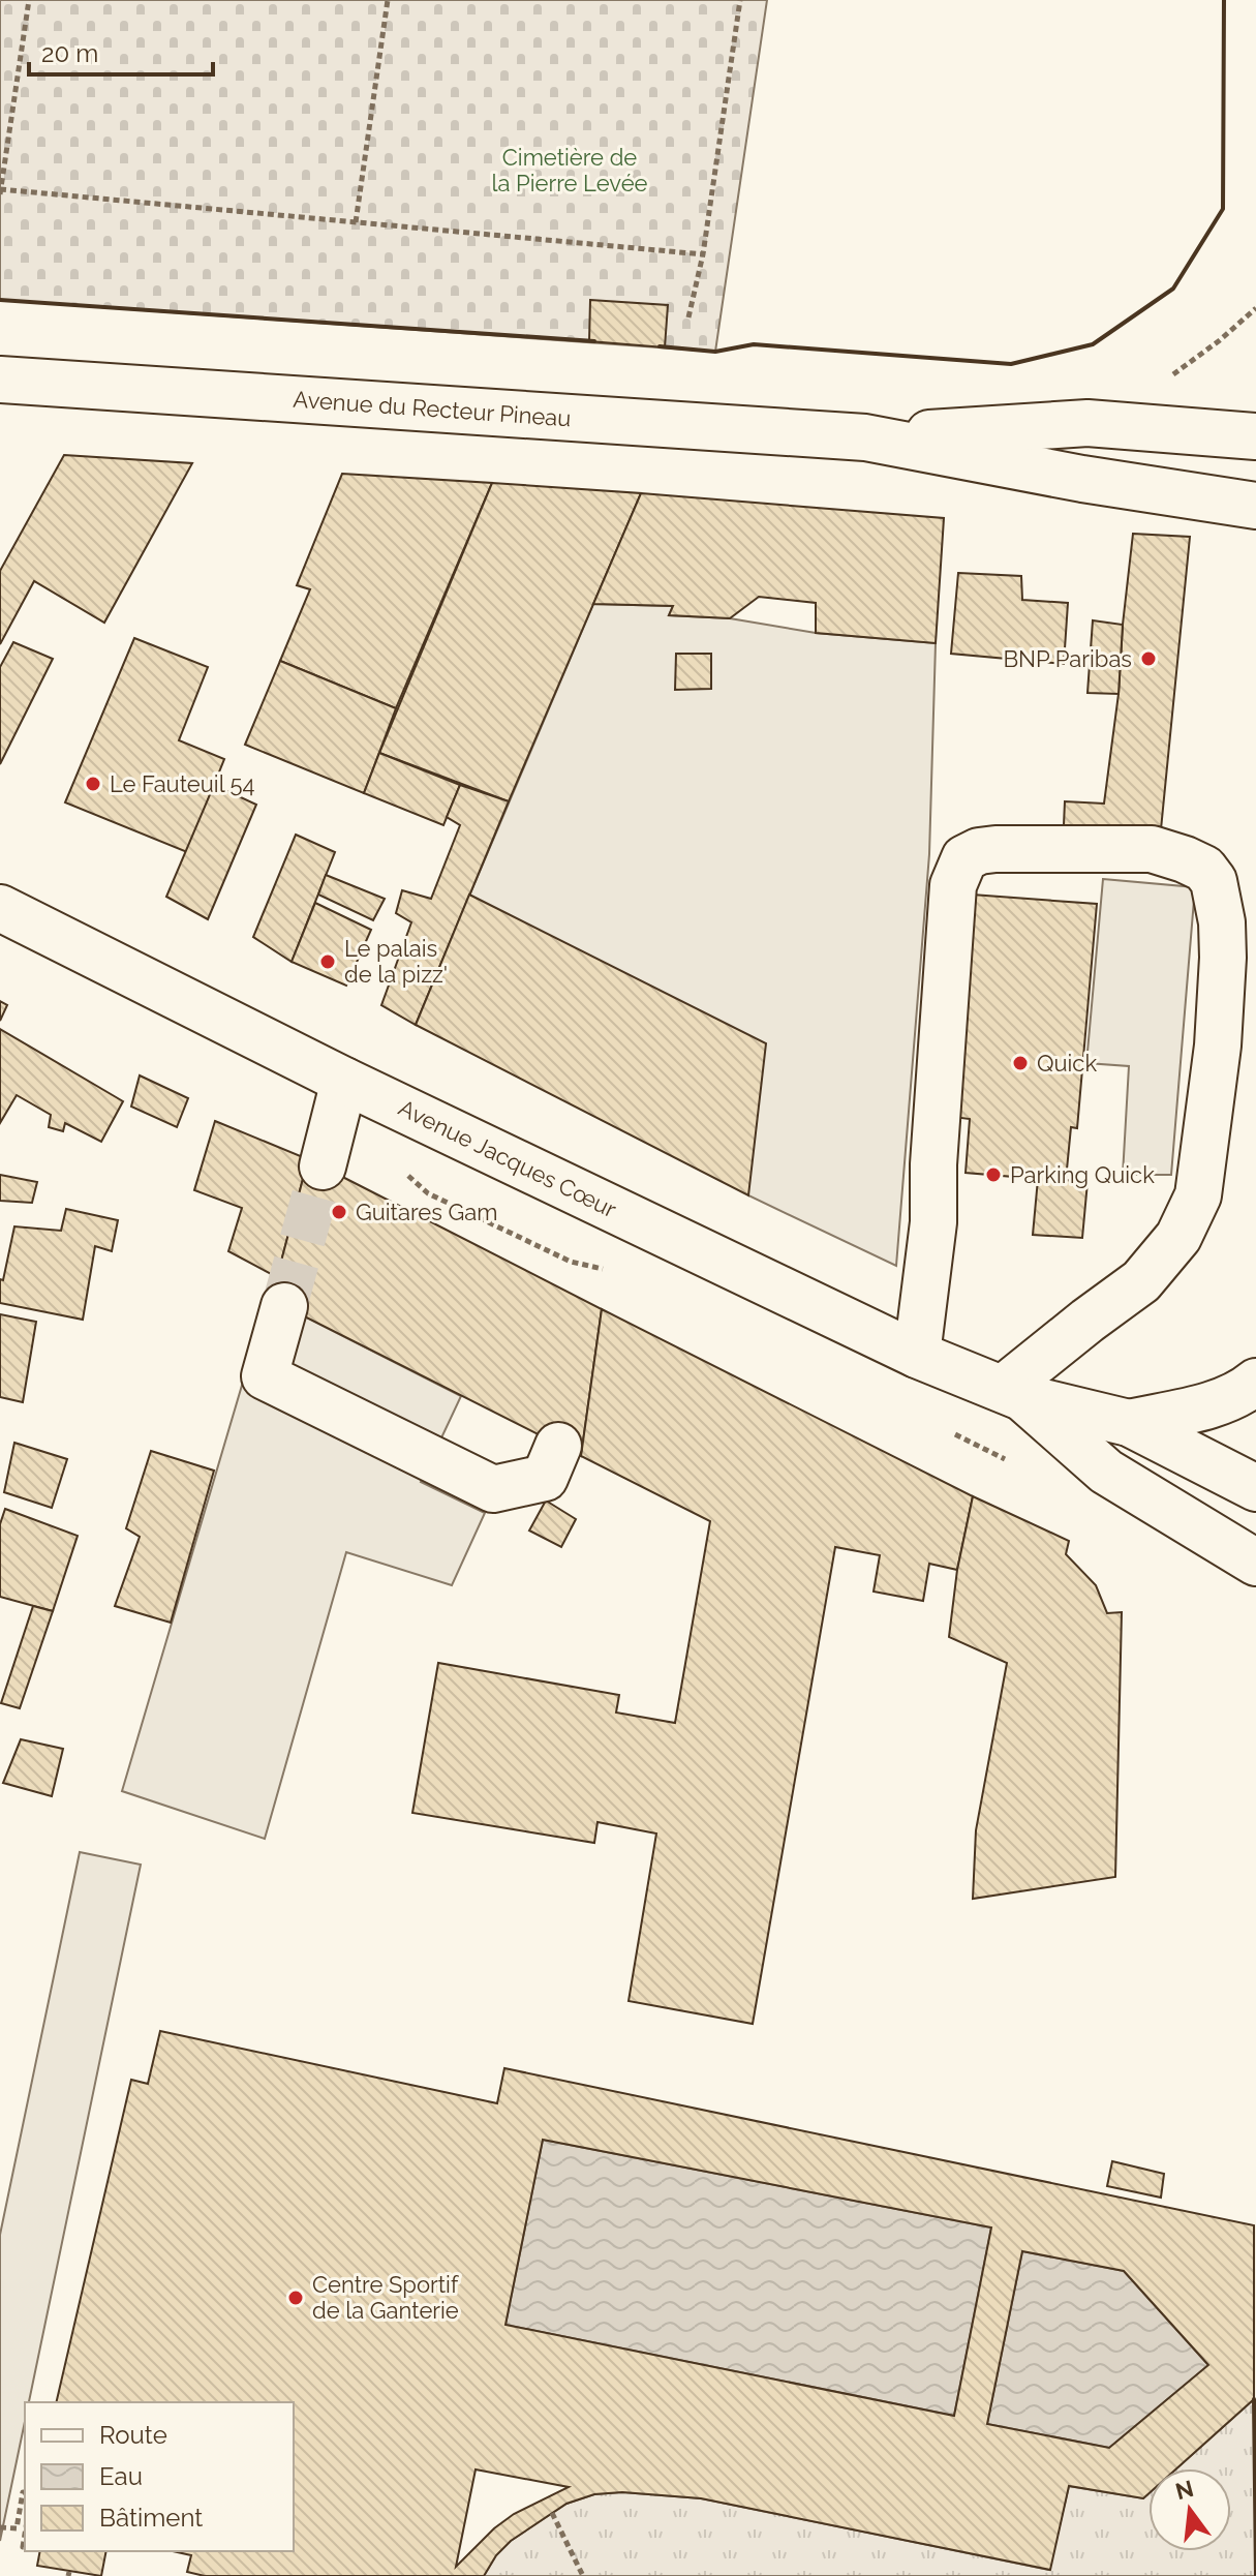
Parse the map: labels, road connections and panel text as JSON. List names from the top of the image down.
{
  "streets": {
    "main road": ["Avenue du Recteur Pineau", "Avenue Jacques Cœur"]
  },
  "parks": ["Cimetière de la Pierre Levée"],
  "places": [
    "BNP Paribas",
    "Le Fauteuil 54",
    "Le palais de la pizz'",
    "Quick",
    "Parking Quick",
    "Guitares Gam",
    "Centre Sportif de la Ganterie"
  ],
  "legend": ["Route", "Eau", "Bâtiment"],
  "scale_bar": "20 m",
  "north": "top"
}
